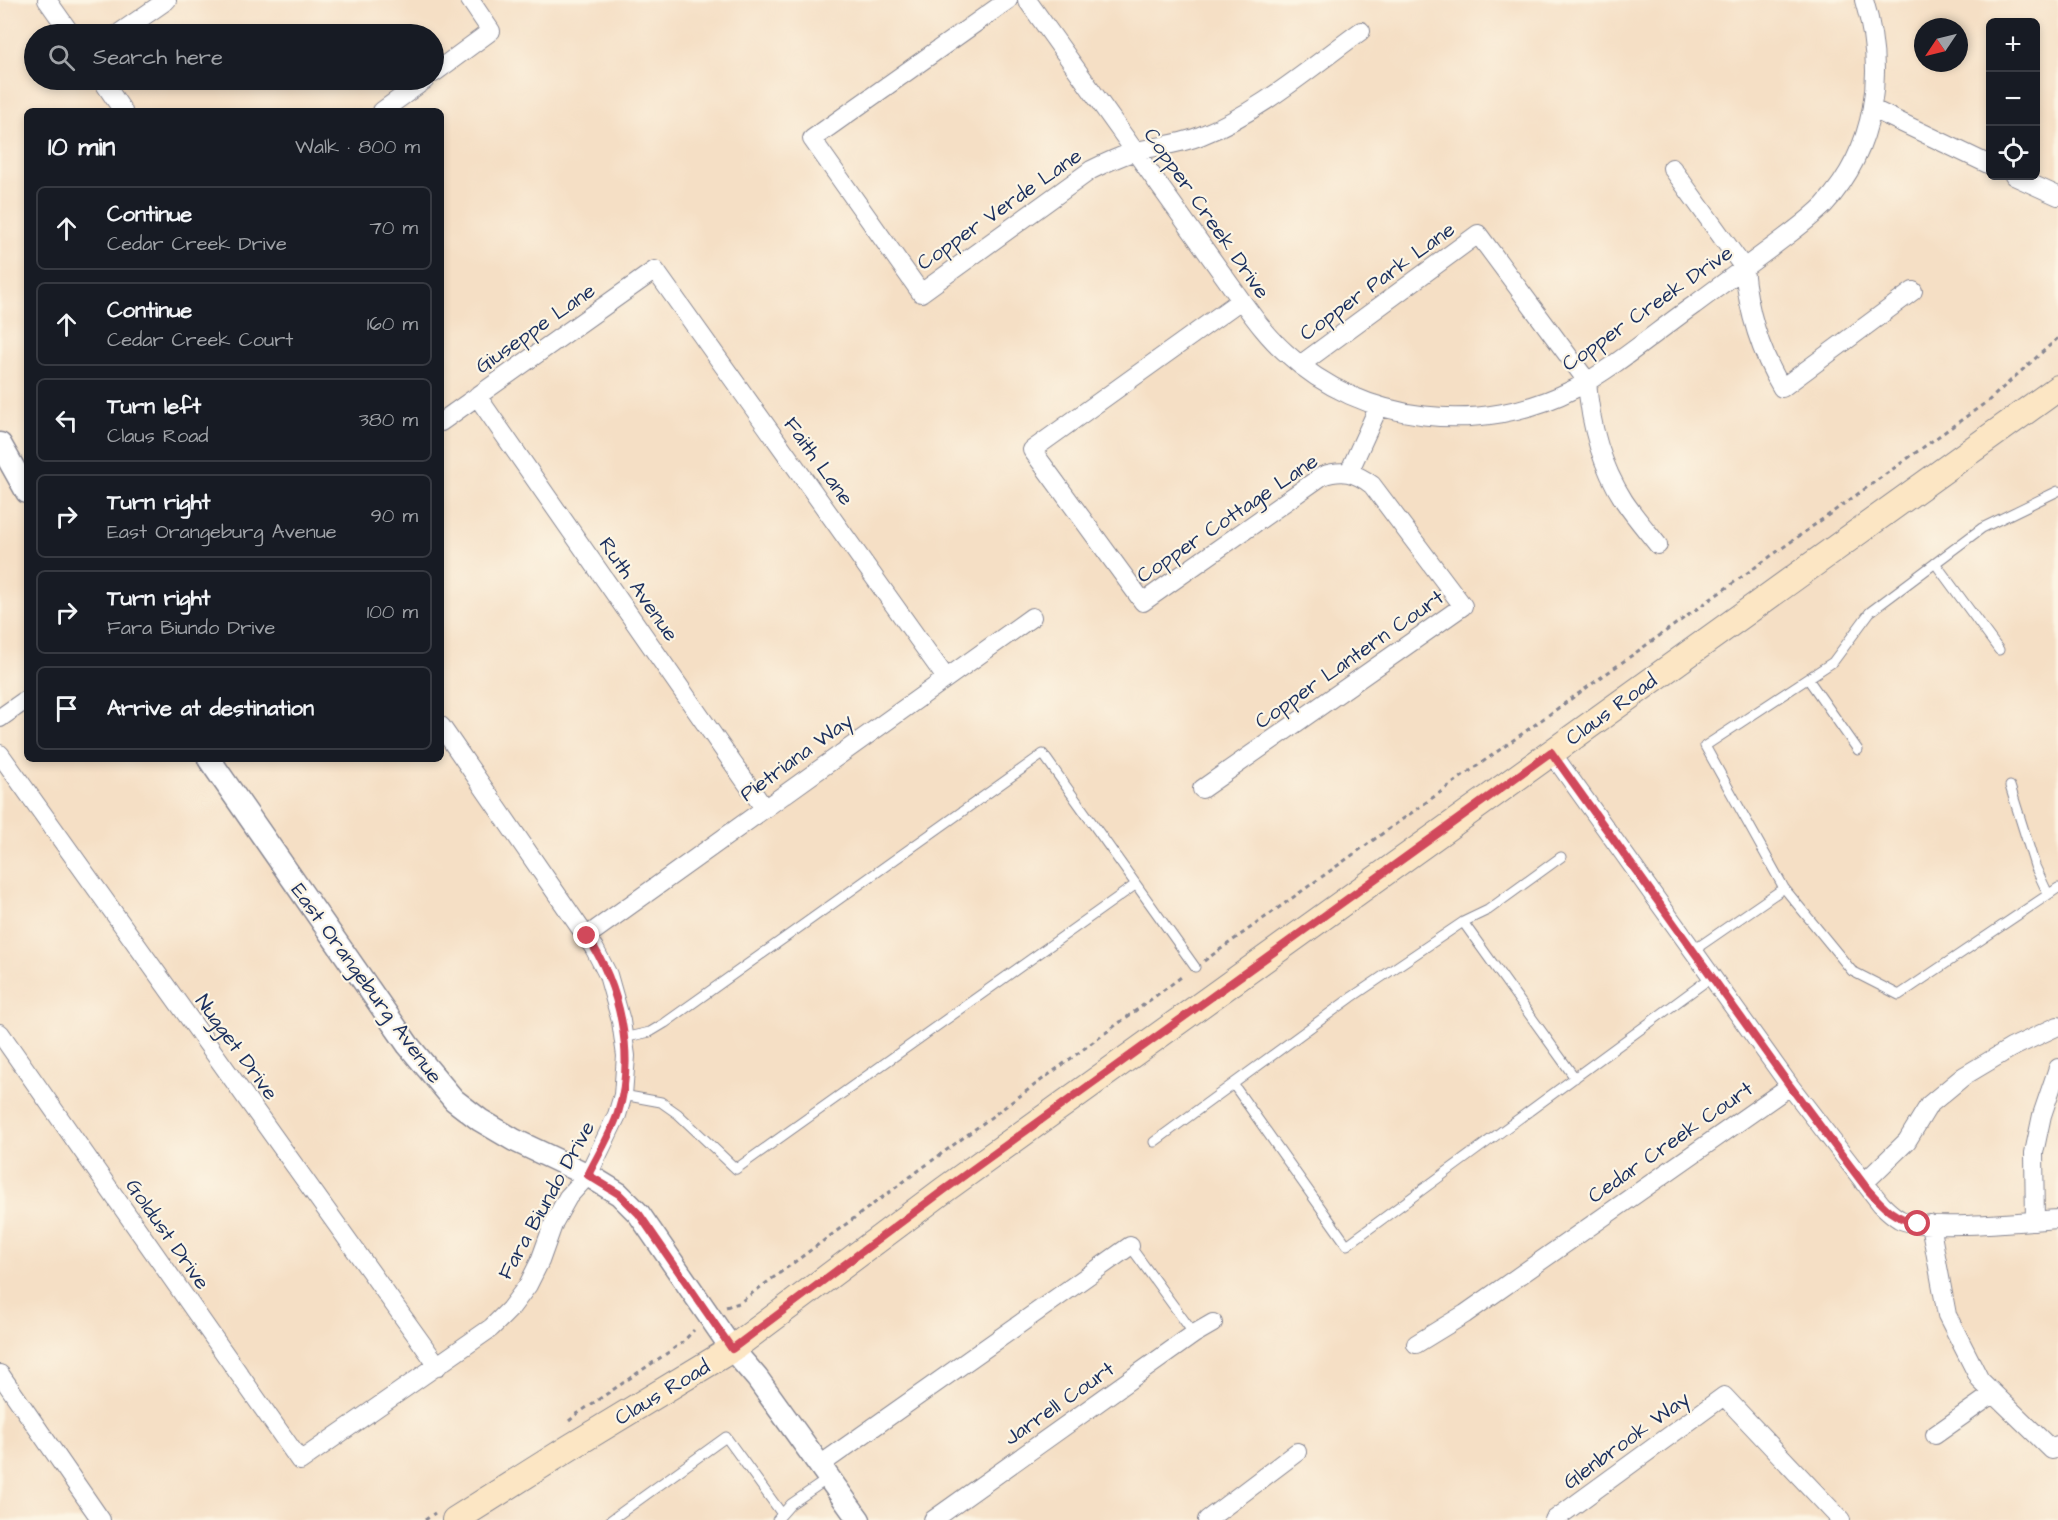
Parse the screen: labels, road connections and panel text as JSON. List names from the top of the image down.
{
  "streets": {
    "main road": ["Claus Road"],
    "street": [
      "Copper Verde Lane",
      "Copper Creek Drive",
      "Copper Park Lane",
      "Giuseppe Lane",
      "Faith Lane",
      "Copper Cottage Lane",
      "Ruth Avenue",
      "Copper Lantern Court",
      "Pietriana Way",
      "East Orangeburg Avenue",
      "Nugget Drive",
      "Cedar Creek Court",
      "Fara Biundo Drive",
      "Goldust Drive",
      "Jarrell Court",
      "Glenbrook Way"
    ]
  },
  "crossings": [
    ["Copper Verde Lane", "Copper Creek Drive"],
    ["Copper Creek Drive", "Copper Park Lane"],
    ["Copper Creek Drive", "Copper Cottage Lane"],
    ["Giuseppe Lane", "Faith Lane"],
    ["Giuseppe Lane", "Ruth Avenue"],
    ["Faith Lane", "Pietriana Way"],
    ["Copper Cottage Lane", "Copper Lantern Court"],
    ["Ruth Avenue", "Pietriana Way"],
    ["Claus Road", "East Orangeburg Avenue"],
    ["Pietriana Way", "Fara Biundo Drive"],
    ["East Orangeburg Avenue", "Fara Biundo Drive"],
    ["Nugget Drive", "Fara Biundo Drive"],
    ["Fara Biundo Drive", "Goldust Drive"]
  ],
  "north": "bottom left",
  "page": {
    "map_buttons": ["+", "−"],
    "search": "Search here",
    "heading": ["10 min", "Walk · 800 m"],
    "list": [
      ["Continue", "Cedar Creek Drive", "70 m"],
      ["Continue", "Cedar Creek Court", "160 m"],
      ["Turn left", "Claus Road", "380 m"],
      ["Turn right", "East Orangeburg Avenue", "90 m"],
      ["Turn right", "Fara Biundo Drive", "100 m"],
      "Arrive at destination"
    ]
  }
}
